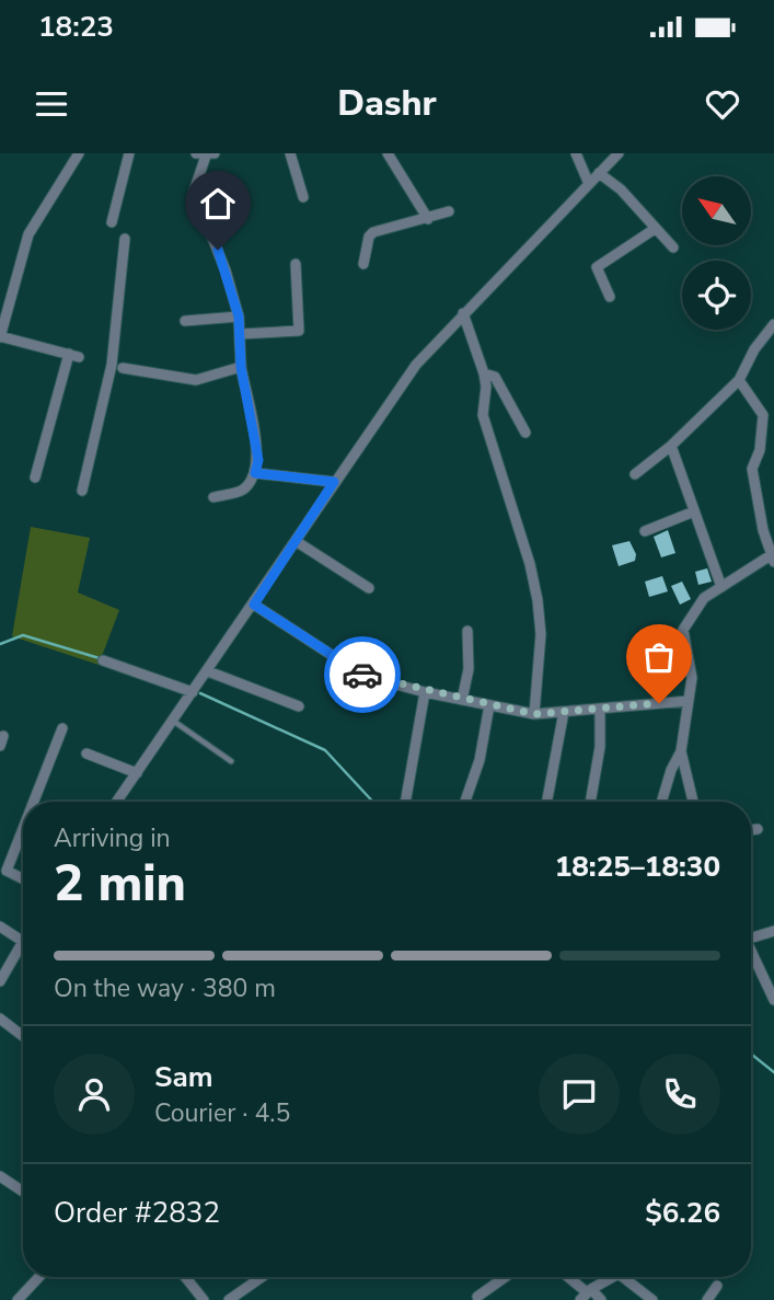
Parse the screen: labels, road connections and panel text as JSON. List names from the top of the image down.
{
  "north": "top left",
  "page": {
    "status": "18:23",
    "header": "Dashr",
    "heading": ["2 min", "Arriving in", "18:25–18:30"],
    "panel": [
      "Sam",
      "Courier · 4.5",
      "Order #2832",
      "$6.26"
    ],
    "bar": "On the way · 380 m"
  }
}
